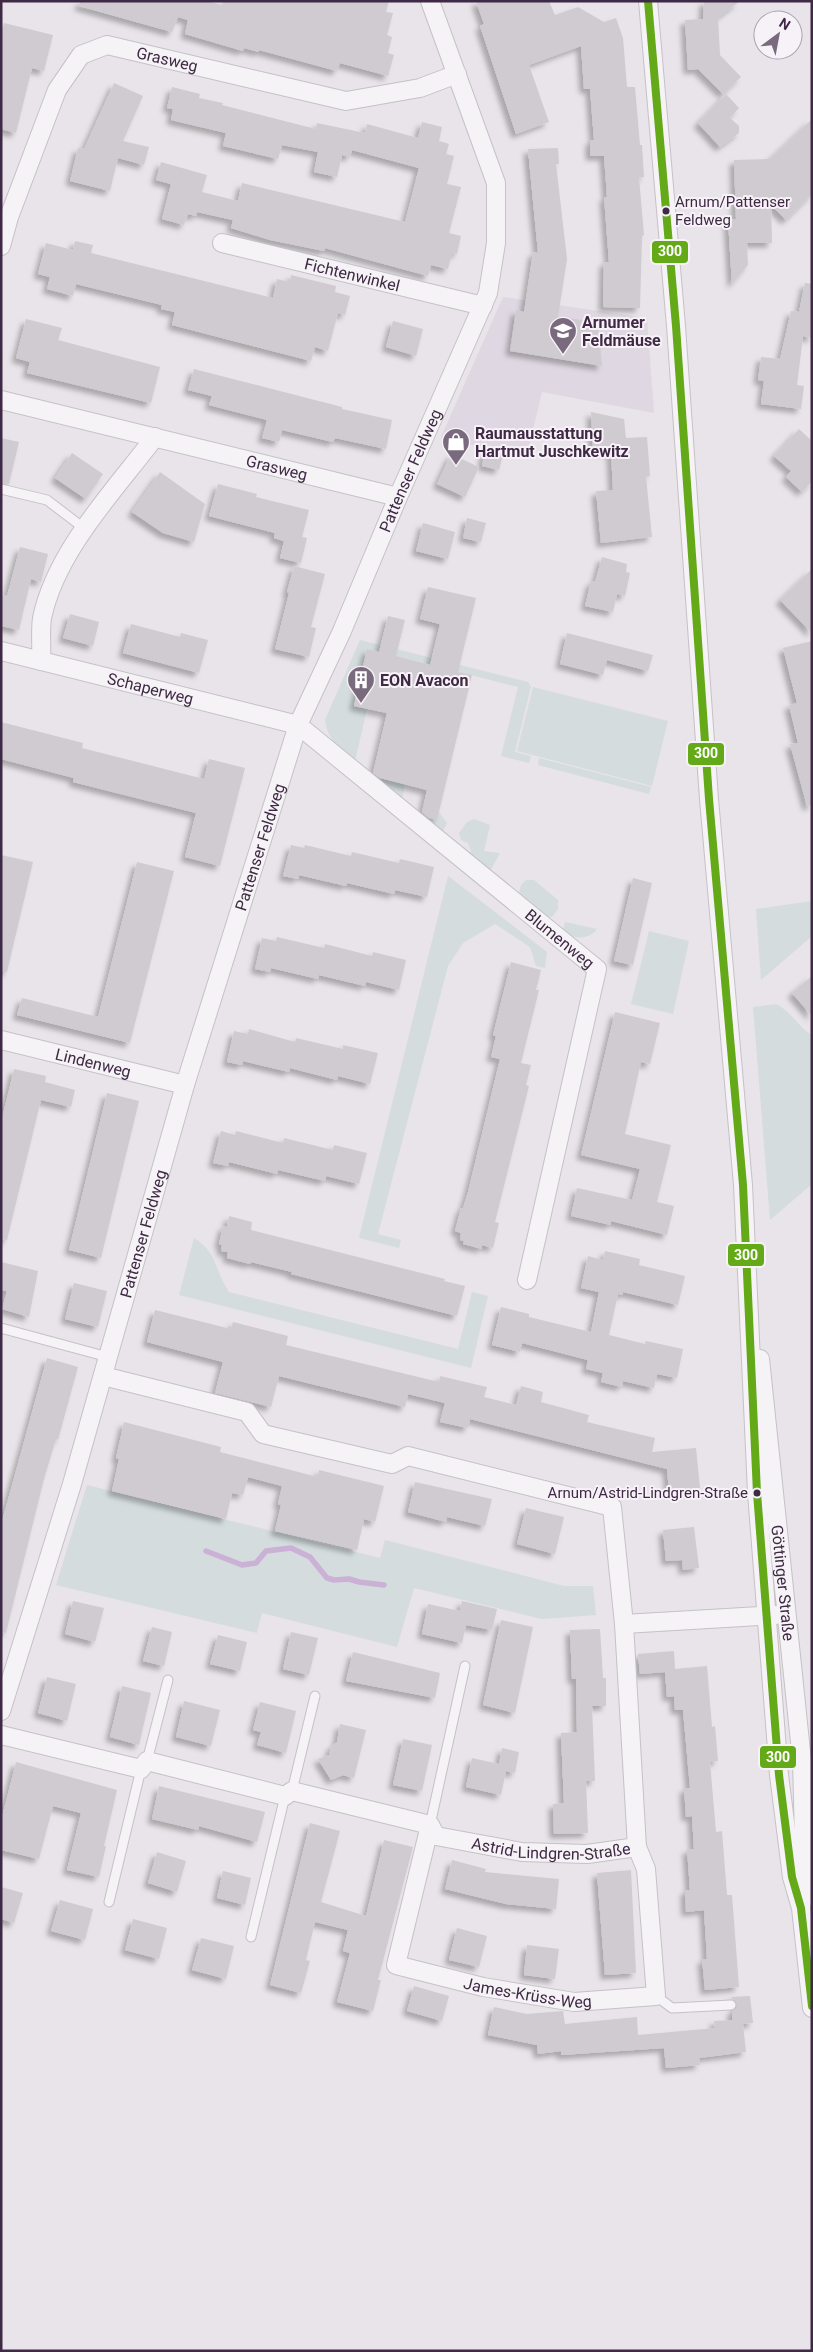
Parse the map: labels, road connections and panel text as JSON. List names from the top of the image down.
{
  "streets": {
    "street": [
      "Grasweg",
      "Fichtenwinkel",
      "Pattenser Feldweg",
      "Schaperweg",
      "Blumenweg",
      "Lindenweg",
      "Göttinger Straße",
      "Astrid-Lindgren-Straße",
      "James-Krüss-Weg"
    ]
  },
  "crossings": [
    ["Grasweg", "Pattenser Feldweg"],
    ["Fichtenwinkel", "Pattenser Feldweg"],
    ["Pattenser Feldweg", "Schaperweg"],
    ["Pattenser Feldweg", "Blumenweg"],
    ["Pattenser Feldweg", "Lindenweg"],
    ["Pattenser Feldweg", "Astrid-Lindgren-Straße"],
    ["Schaperweg", "Blumenweg"],
    ["Astrid-Lindgren-Straße", "James-Krüss-Weg"]
  ],
  "places": {
    "other": ["Arnum/Pattenser Feldweg", "Arnum/Astrid-Lindgren-Straße"],
    "school or university": ["Arnumer Feldmäuse"],
    "shop": ["Raumausstattung Hartmut Juschkewitz"],
    "building": ["EON Avacon"]
  },
  "lines": ["transit line 300"],
  "north": "top right"
}
